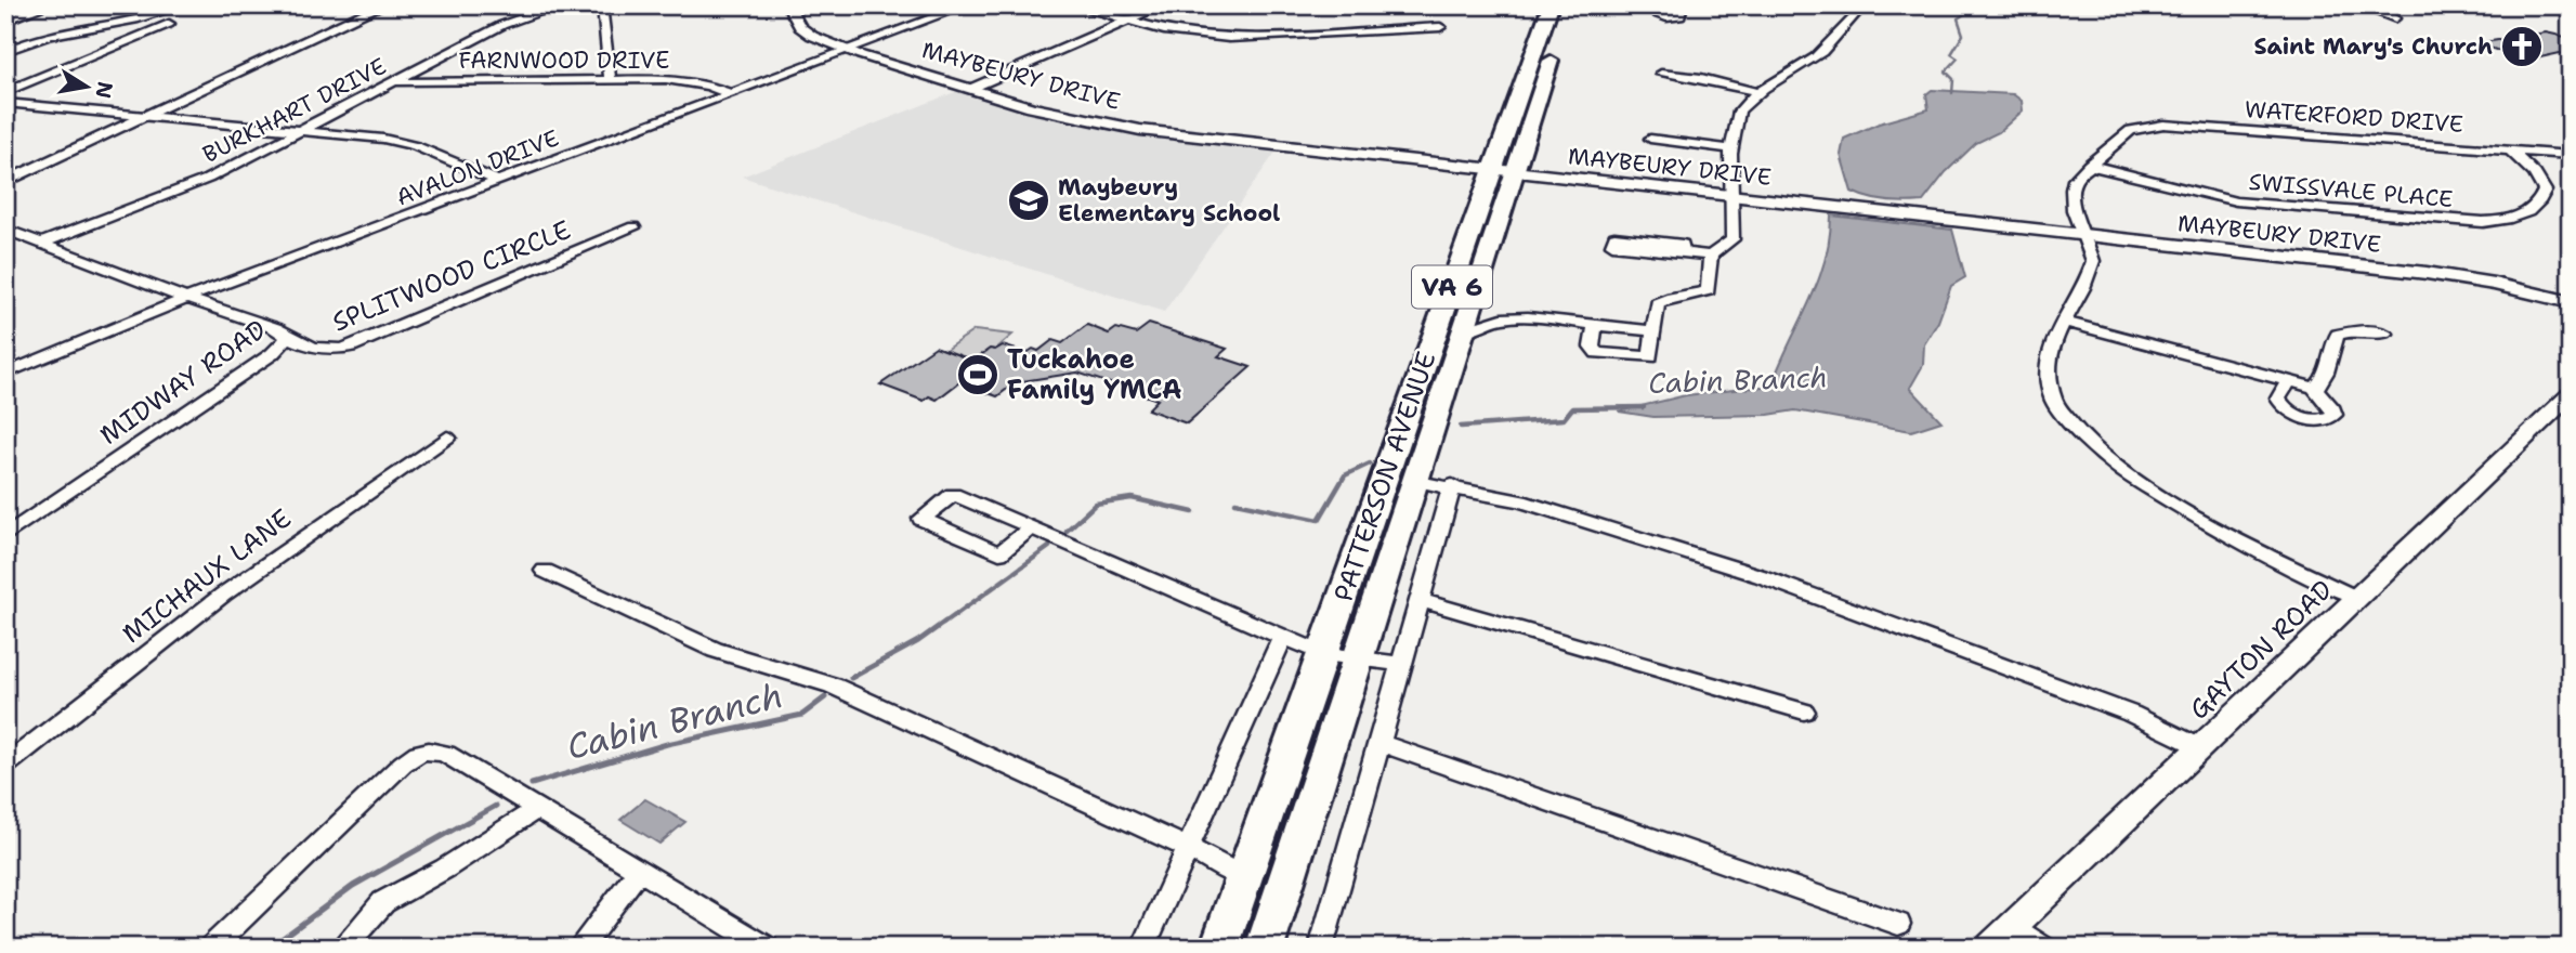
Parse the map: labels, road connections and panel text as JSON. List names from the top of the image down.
{
  "streets": {
    "main road": ["VA 6", "PATTERSON AVENUE"],
    "street": [
      "FARNWOOD DRIVE",
      "MAYBEURY DRIVE",
      "BURKHART DRIVE",
      "WATERFORD DRIVE",
      "AVALON DRIVE",
      "SWISSVALE PLACE",
      "SPLITWOOD CIRCLE",
      "MIDWAY ROAD",
      "MICHAUX LANE",
      "GAYTON ROAD"
    ]
  },
  "crossings": [
    ["FARNWOOD DRIVE", "BURKHART DRIVE"],
    ["FARNWOOD DRIVE", "AVALON DRIVE"],
    ["MAYBEURY DRIVE", "AVALON DRIVE"],
    ["MAYBEURY DRIVE", "PATTERSON AVENUE"],
    ["BURKHART DRIVE", "MIDWAY ROAD"],
    ["WATERFORD DRIVE", "SWISSVALE PLACE"],
    ["AVALON DRIVE", "MIDWAY ROAD"],
    ["SPLITWOOD CIRCLE", "MIDWAY ROAD"]
  ],
  "water": ["Cabin Branch"],
  "places": {
    "church": ["Saint Mary's Church"],
    "school or university": ["Maybeury Elementary School"],
    "sports": ["Tuckahoe Family YMCA"]
  },
  "north": "right"
}
